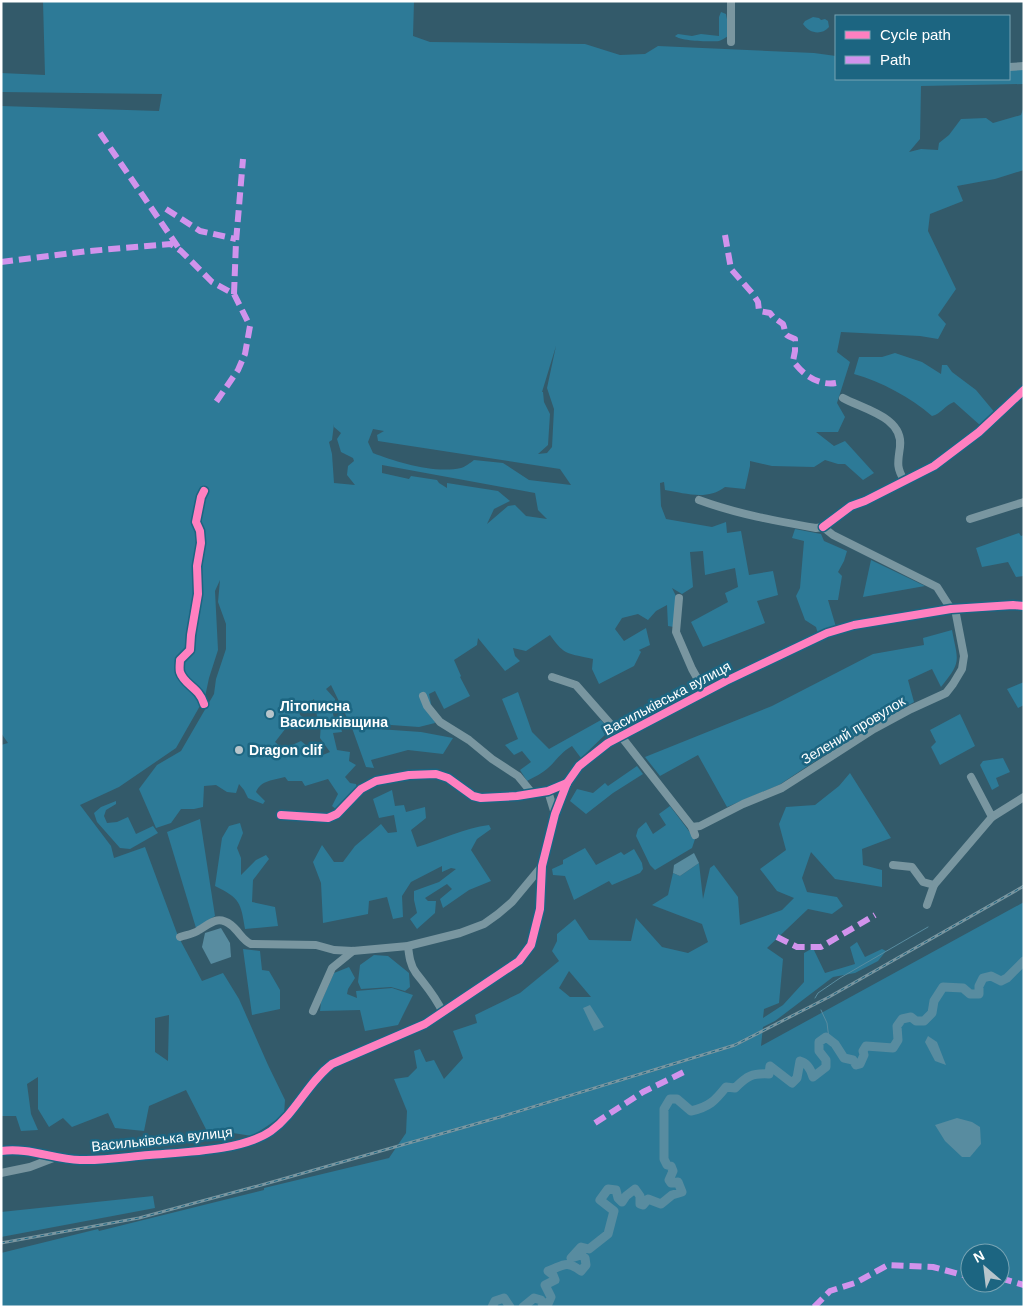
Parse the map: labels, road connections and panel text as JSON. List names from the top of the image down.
{
  "streets": {
    "street": ["Васильківська вулиця", "Зелений провулок"]
  },
  "crossings": [
    ["Васильківська вулиця", "Зелений провулок"]
  ],
  "places": ["Літописна Васильківщина", "Dragon clif"],
  "legend": ["Cycle path", "Path"],
  "north": "top left"
}
